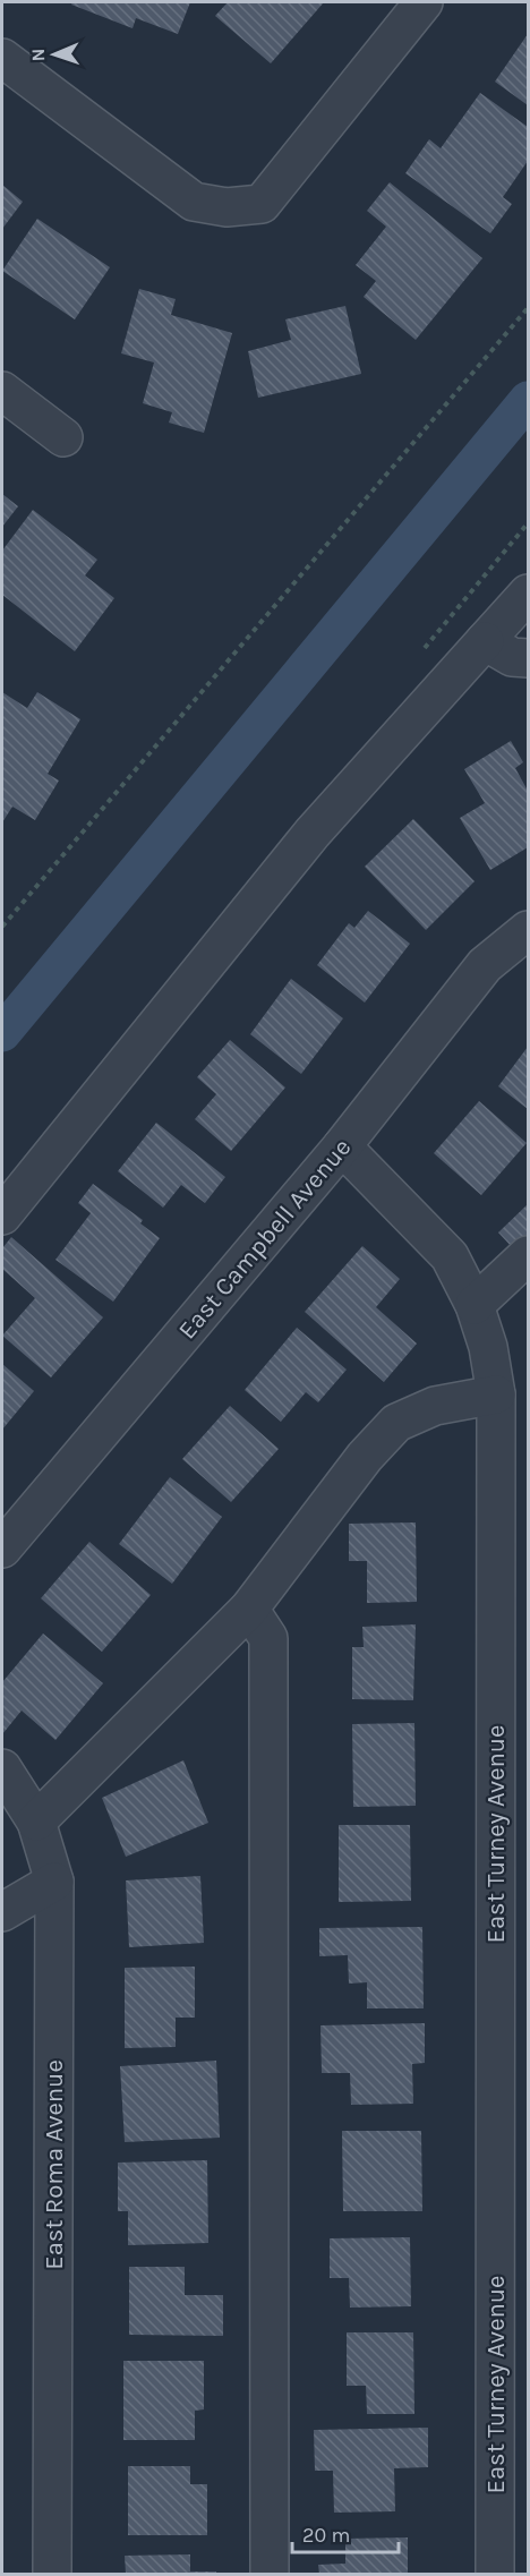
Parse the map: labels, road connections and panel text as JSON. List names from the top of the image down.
{
  "streets": {
    "street": ["East Campbell Avenue", "East Turney Avenue", "East Roma Avenue"]
  },
  "crossings": [
    ["East Campbell Avenue", "East Turney Avenue"]
  ],
  "scale_bar": "20 m",
  "north": "left"
}
